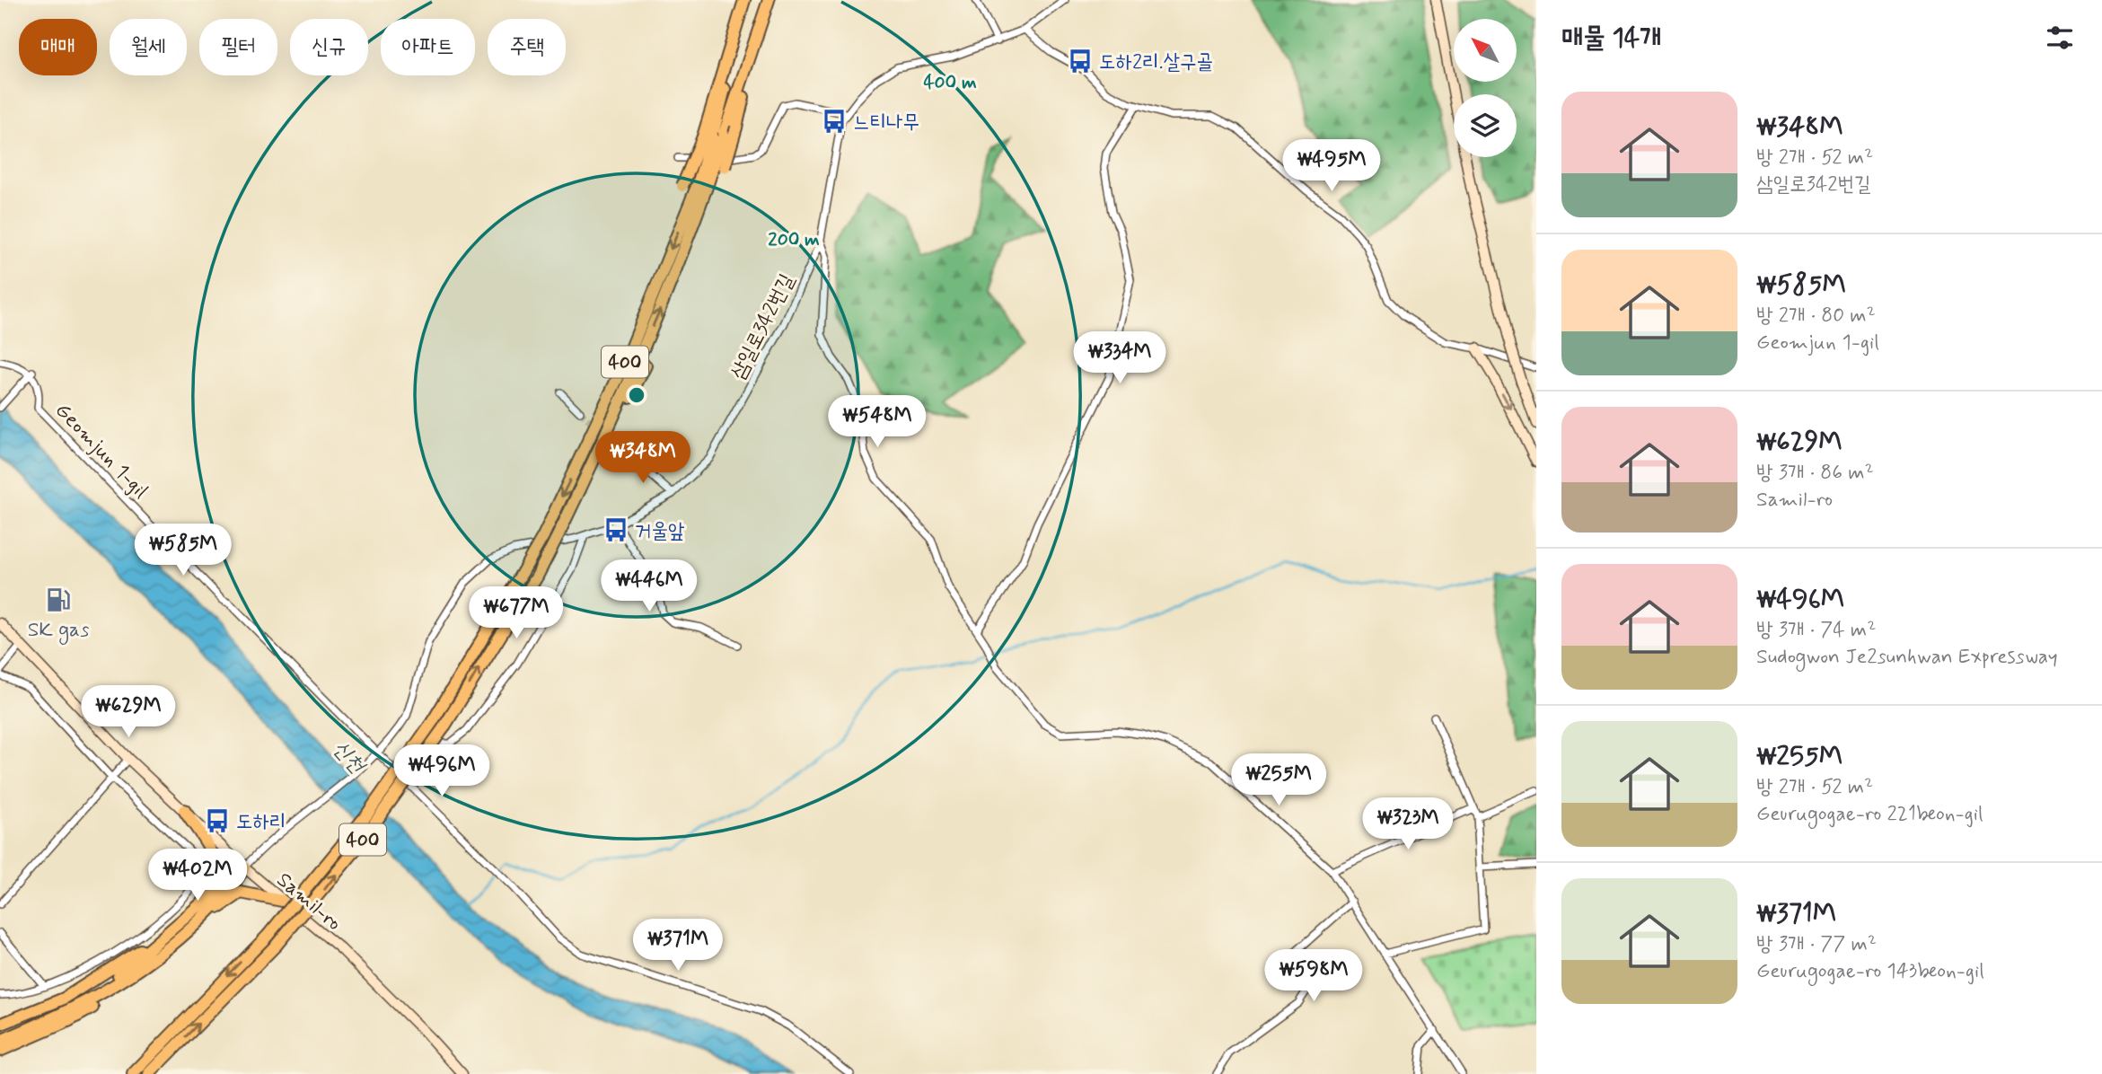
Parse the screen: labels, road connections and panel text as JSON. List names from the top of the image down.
{
  "streets": {
    "highway": ["400"],
    "main road": ["Samil-ro"],
    "street": ["삼일로342번길", "Geomjun 1-gil"]
  },
  "crossings": [
    ["삼일로342번길", "Geomjun 1-gil"],
    ["삼일로342번길", "Samil-ro"]
  ],
  "water": ["신천"],
  "places": {
    "bus stop": [
      "도하2리.살구골",
      "느티나무",
      "거울앞",
      "도하리"
    ],
    "fuel station": ["SK gas"]
  },
  "north": "top left",
  "page": {
    "heading": "매물 14개",
    "chip": [
      "매매",
      "월세",
      "필터",
      "신규",
      "아파트",
      "주택"
    ],
    "list": [
      {
        "name": "₩348M",
        "note": "방 2개 · 52 m² · 삼일로342번길"
      },
      {
        "name": "₩585M",
        "note": "방 2개 · 80 m² · Geomjun 1-gil"
      },
      {
        "name": "₩629M",
        "note": "방 3개 · 86 m² · Samil-ro"
      },
      {
        "name": "₩496M",
        "note": "방 3개 · 74 m² · Sudogwon Je2sunhwan Expressway"
      },
      {
        "name": "₩255M",
        "note": "방 2개 · 52 m² · Geurugogae-ro 221beon-gil"
      },
      {
        "name": "₩371M",
        "note": "방 3개 · 77 m² · Geurugogae-ro 143beon-gil"
      }
    ],
    "price": [
      "₩495M",
      "₩334M",
      "₩548M",
      "₩348M",
      "₩585M",
      "₩446M",
      "₩677M",
      "₩629M",
      "₩496M",
      "₩255M",
      "₩323M",
      "₩402M",
      "₩371M",
      "₩598M"
    ]
  },
  "rings": ["400 m", "200 m"]
}
